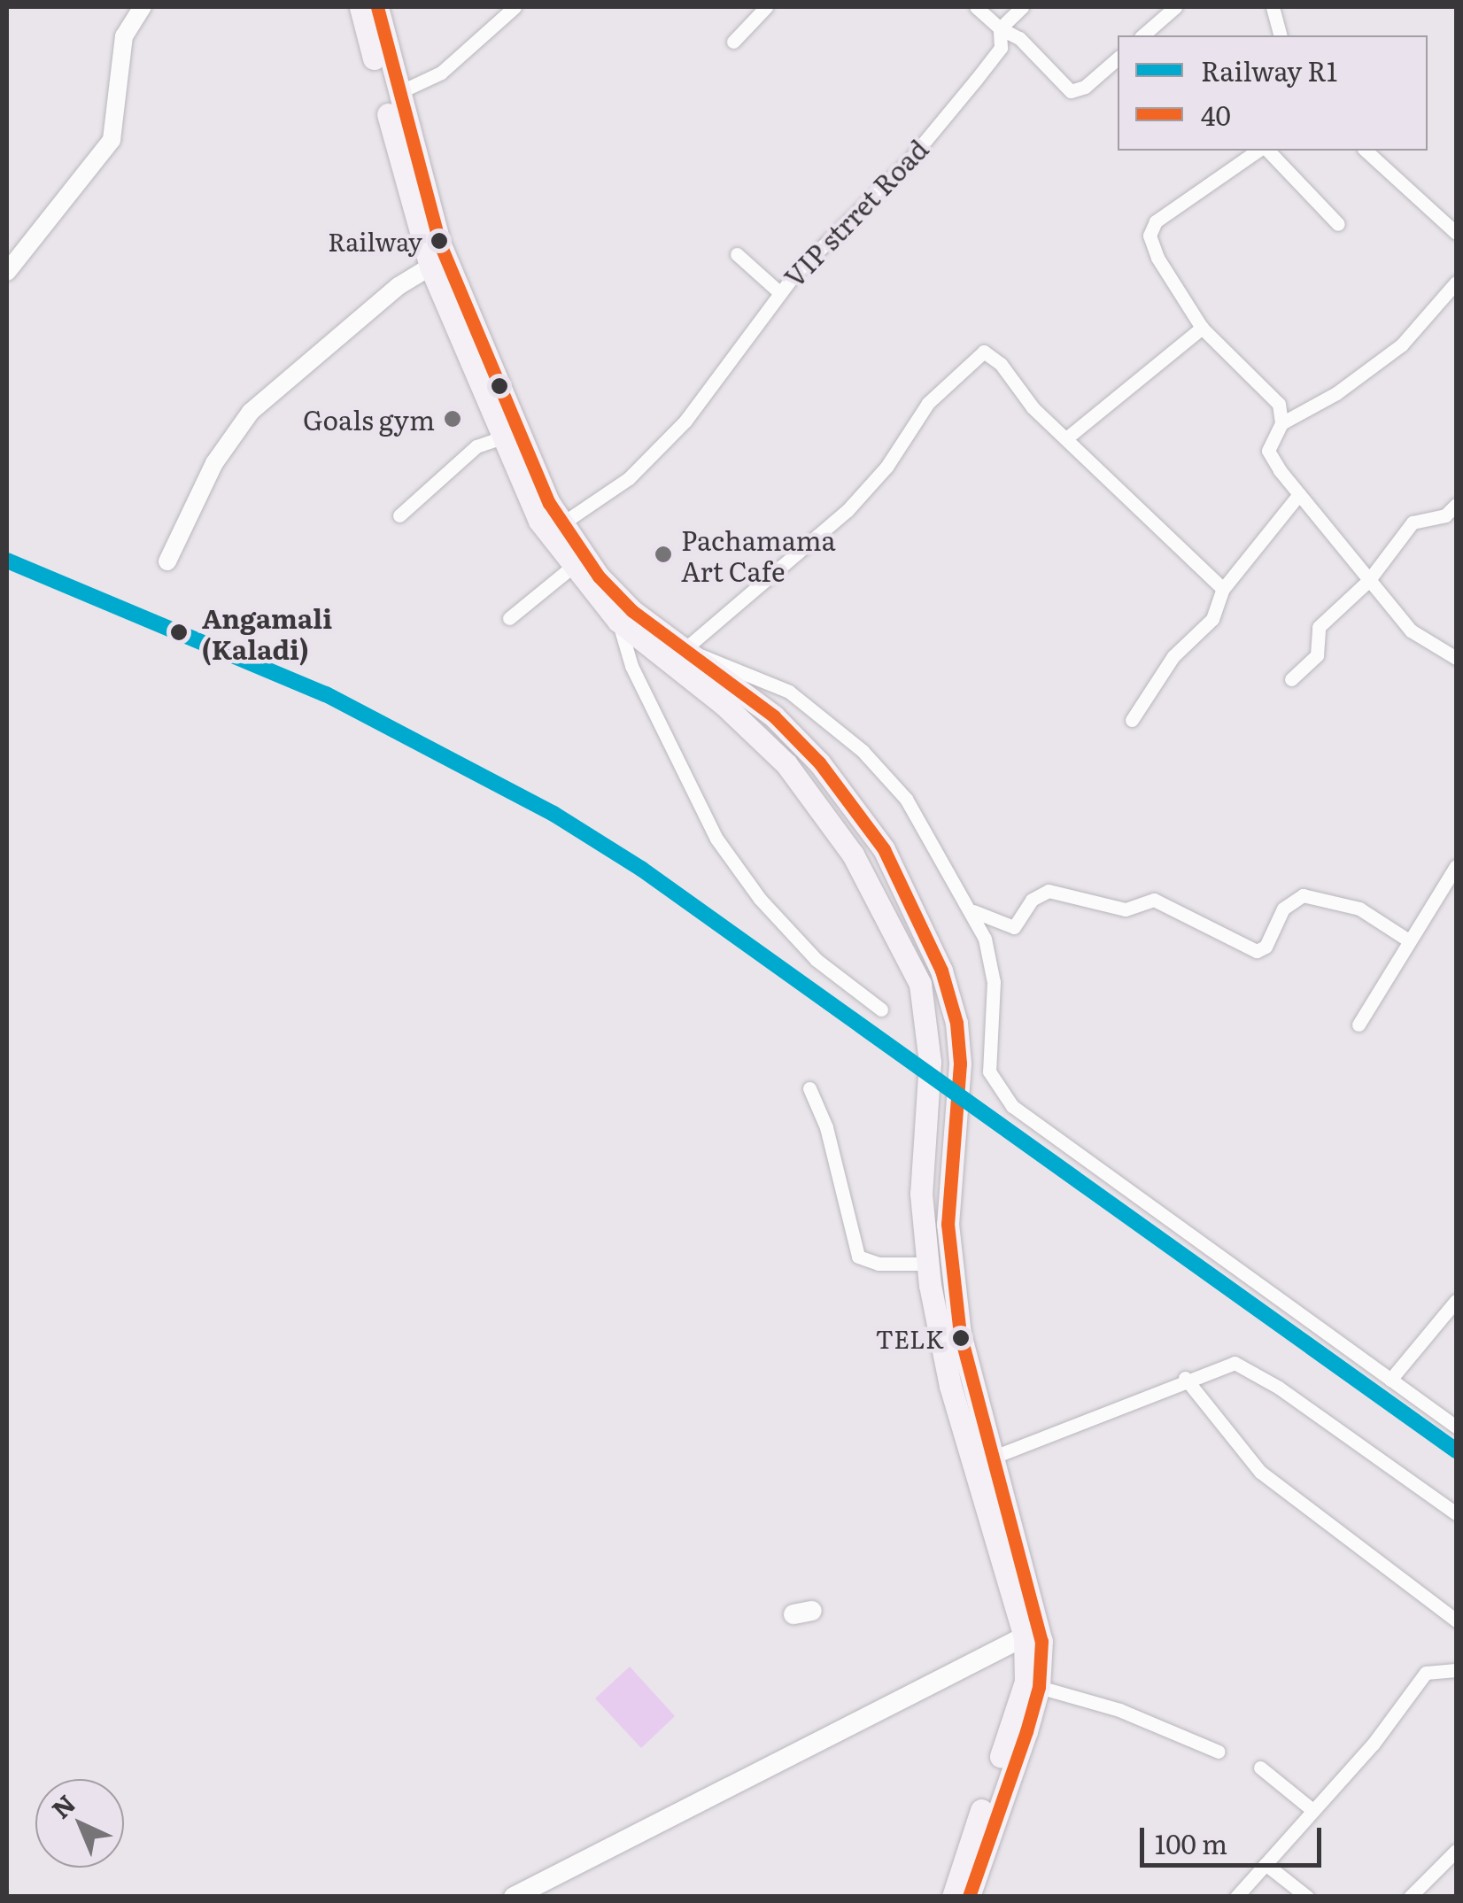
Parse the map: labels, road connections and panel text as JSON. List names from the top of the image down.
{
  "streets": {
    "street": ["VIP strret Road"]
  },
  "places": [
    "Railway",
    "Goals gym",
    "Pachamama Art Cafe",
    "Angamali (Kaladi)",
    "TELK"
  ],
  "lines": ["transit line 40", "rail line R1"],
  "legend": ["Railway R1", "40"],
  "scale_bar": "100 m",
  "north": "top left"
}
